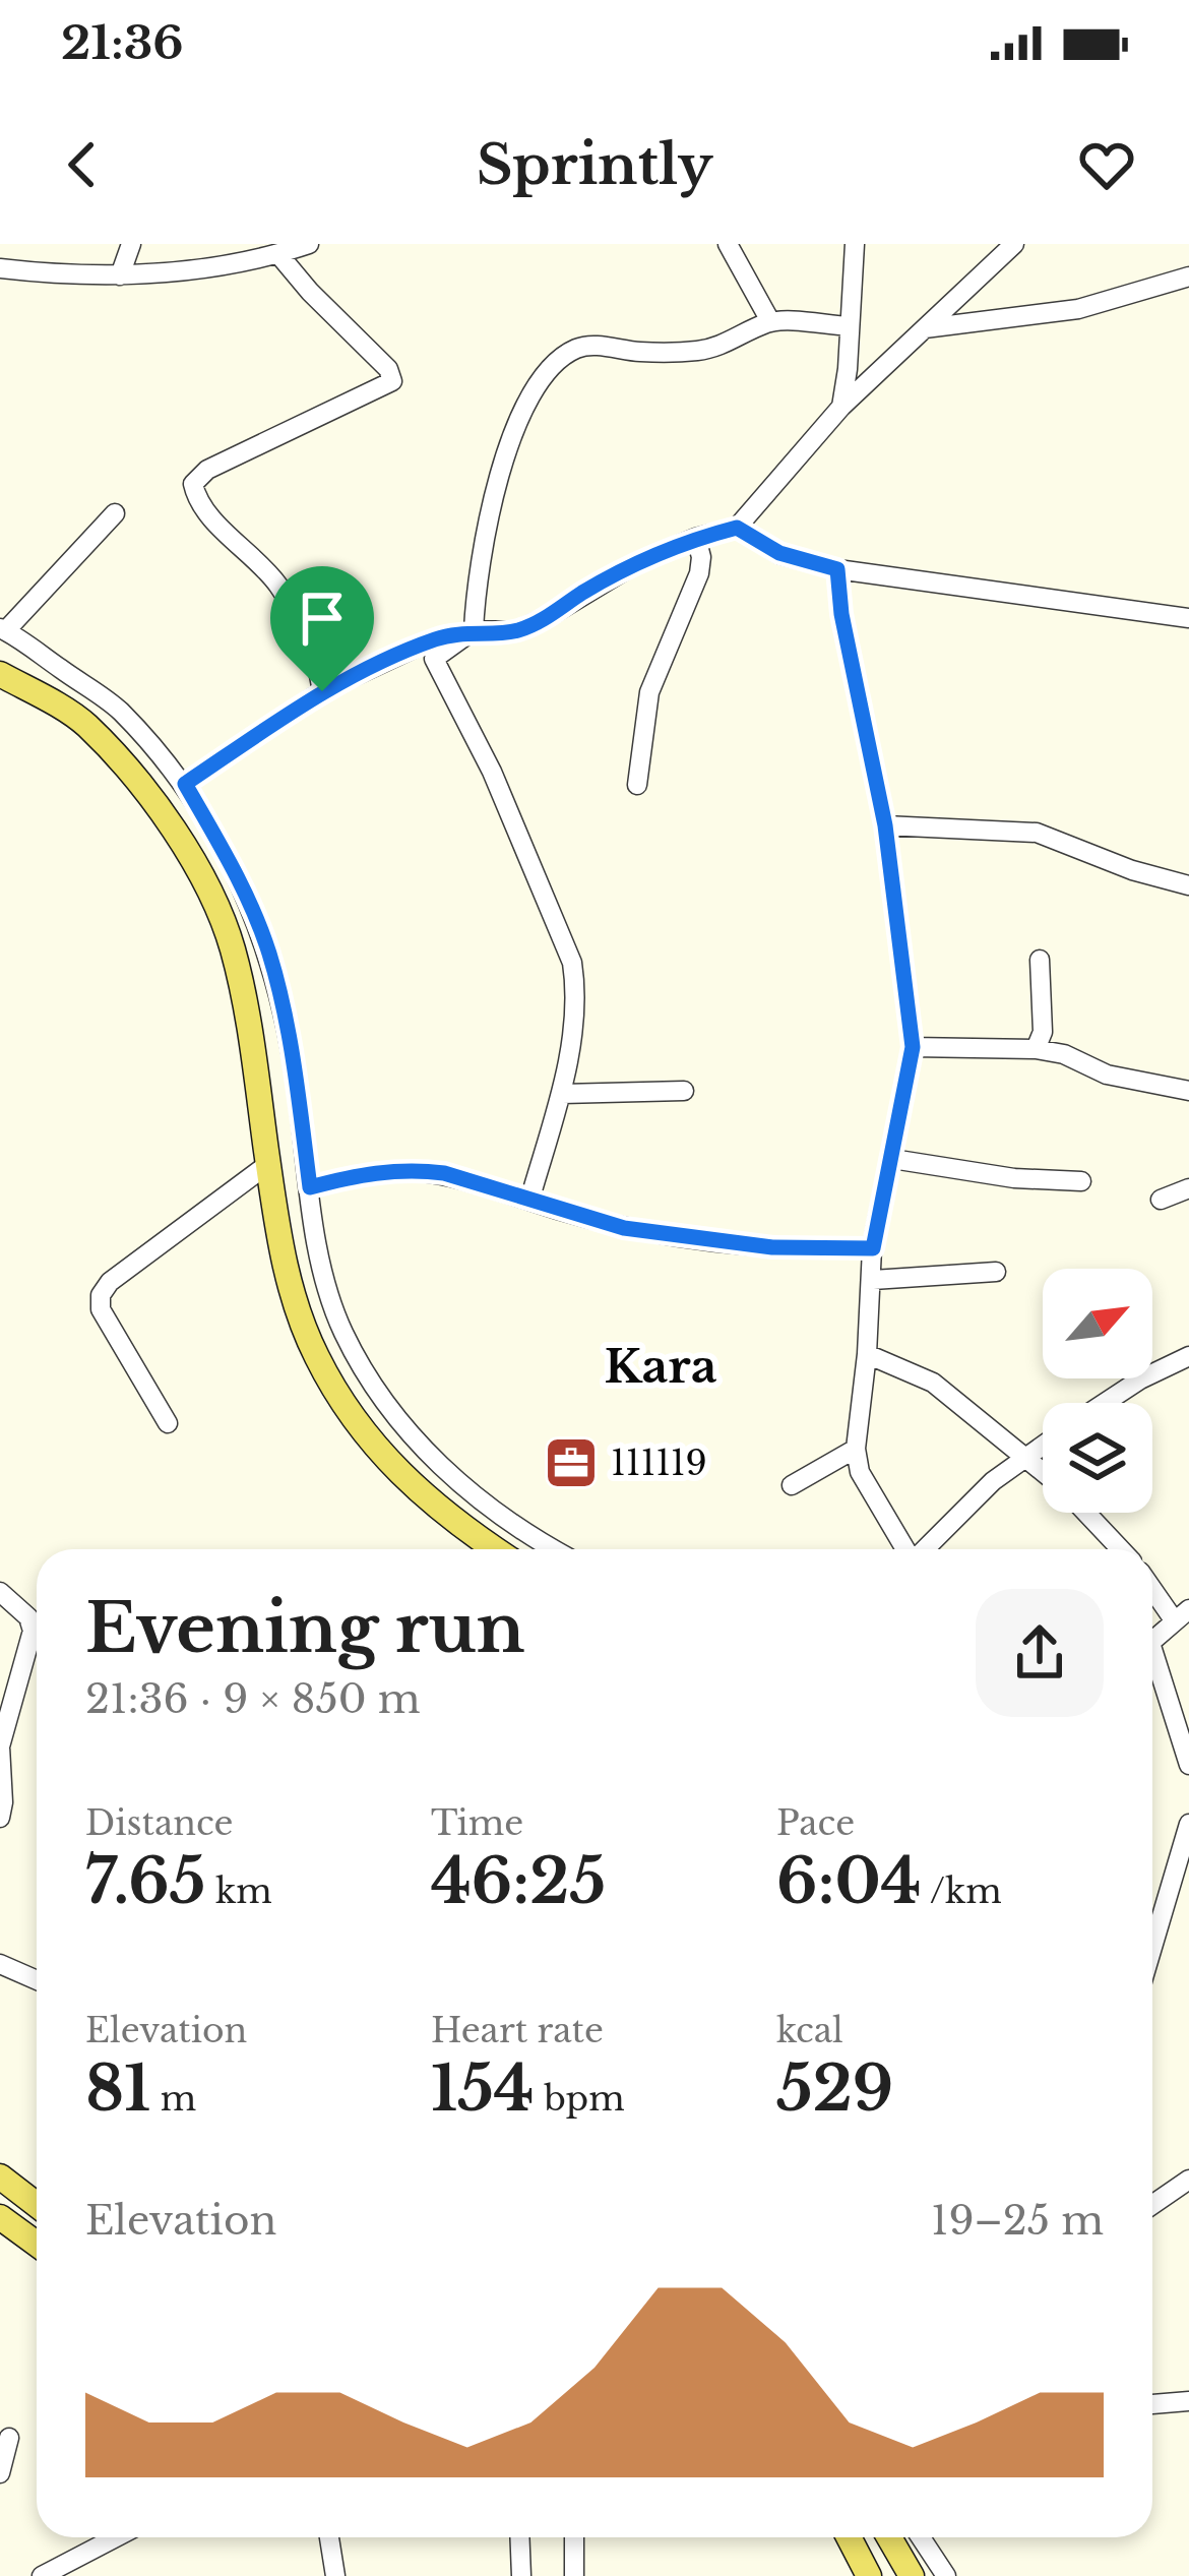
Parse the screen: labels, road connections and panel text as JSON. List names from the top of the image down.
{
  "districts": ["Kara"],
  "places": {
    "office": ["111119"]
  },
  "north": "top right",
  "page": {
    "status": "21:36",
    "header": "Sprintly",
    "heading": ["Evening run", "21:36 · 9 × 850 m"],
    "stats": [
      ["Distance", "7.65 km"],
      ["Time", "46:25"],
      ["Pace", "6:04 /km"],
      ["Elevation", "81 m"],
      ["Heart rate", "154 bpm"],
      ["kcal", "529"]
    ],
    "chart": ["Elevation", "19–25 m"]
  }
}
